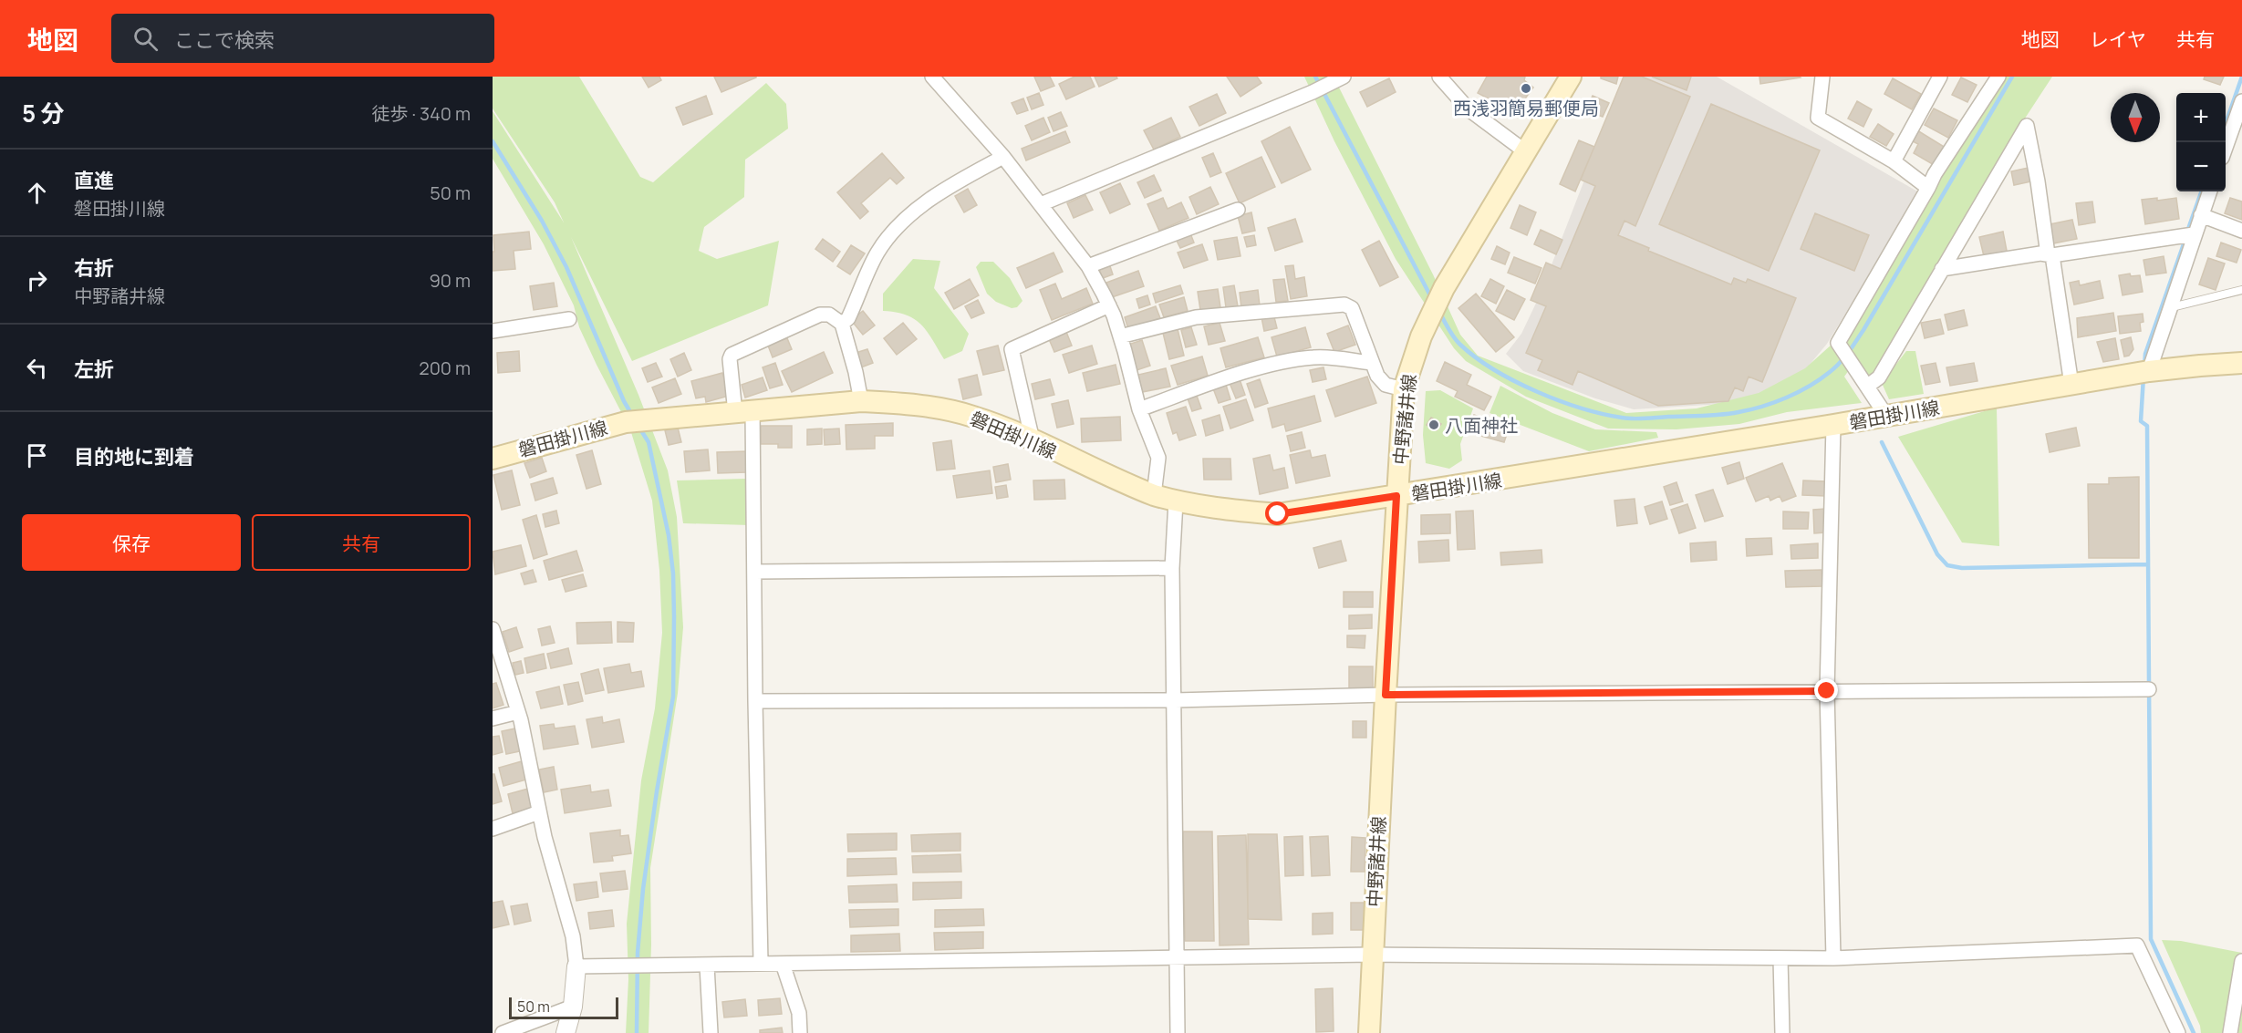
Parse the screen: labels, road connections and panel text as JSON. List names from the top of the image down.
{
  "streets": {
    "main road": ["磐田掛川線", "中野諸井線"]
  },
  "crossings": [
    ["磐田掛川線", "中野諸井線"]
  ],
  "places": ["西浅羽簡易郵便局", "八面神社"],
  "scale_bar": "50 m",
  "north": "bottom",
  "page": {
    "header": "地図",
    "search": "ここで検索",
    "nav": ["地図", "レイヤ", "共有"],
    "heading": ["5 分", "徒歩 · 340 m"],
    "map_buttons": ["+", "−"],
    "list": [
      ["直進", "磐田掛川線", "50 m"],
      ["右折", "中野諸井線", "90 m"],
      ["左折", "200 m"],
      "目的地に到着"
    ],
    "buttons": ["保存", "共有"],
    "scale": "50 m"
  }
}
